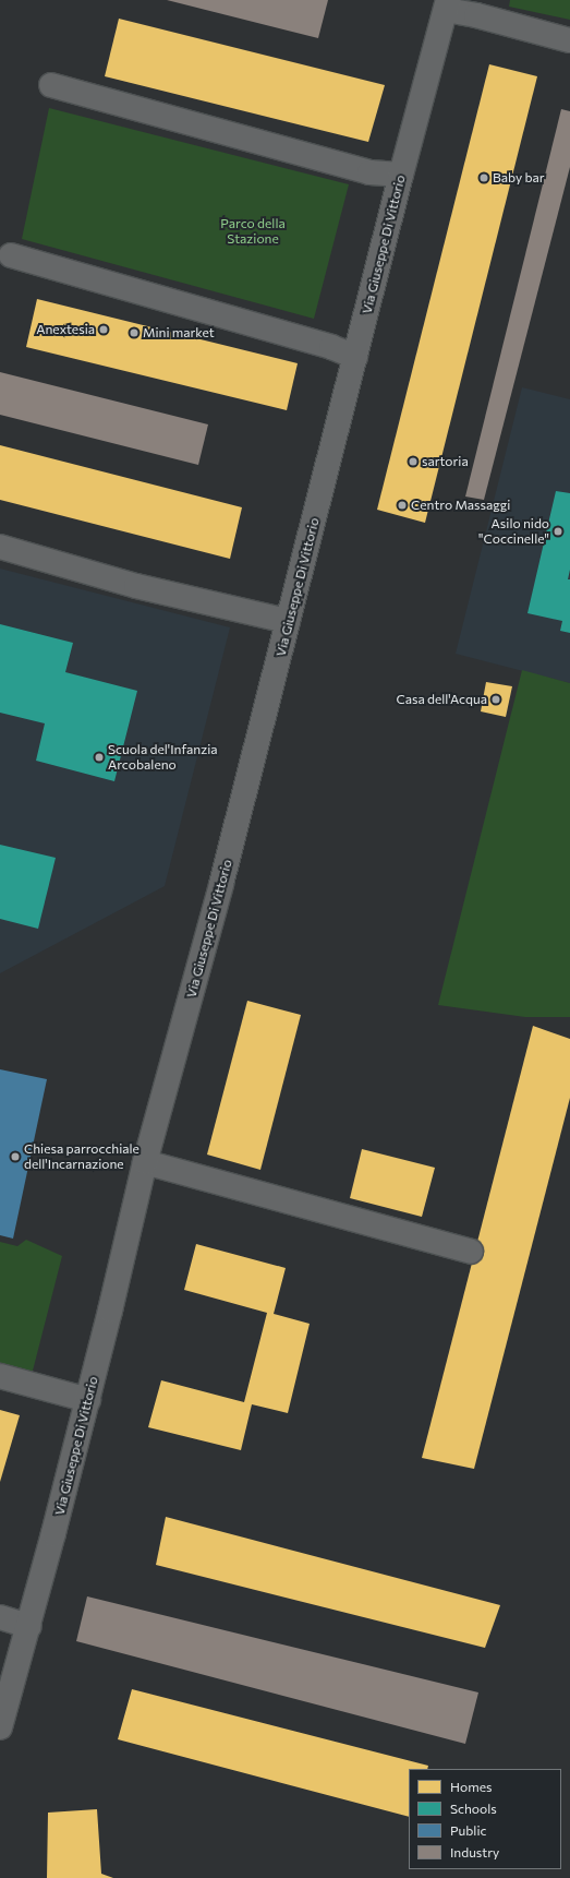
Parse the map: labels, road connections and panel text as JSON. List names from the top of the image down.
{
  "streets": {
    "street": ["Via Giuseppe Di Vittorio"]
  },
  "parks": ["Parco della Stazione"],
  "places": [
    "Baby bar",
    "Anextesia",
    "Mini market",
    "sartoria",
    "Centro Massaggi",
    "Asilo nido \"Coccinelle\"",
    "Casa dell'Acqua",
    "Scuola del'Infanzia Arcobaleno",
    "Chiesa parrocchiale dell'Incarnazione"
  ],
  "legend": [
    "Homes",
    "Schools",
    "Public",
    "Industry"
  ]
}
